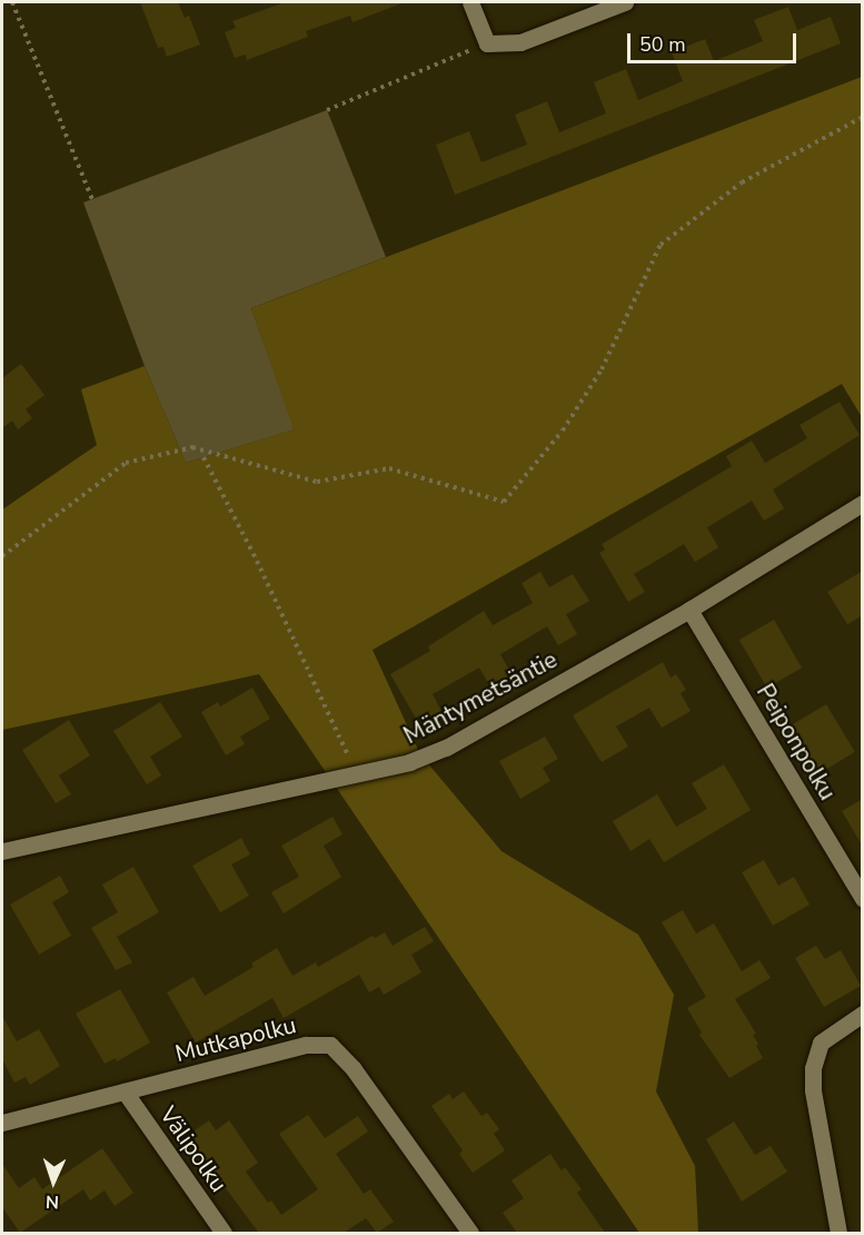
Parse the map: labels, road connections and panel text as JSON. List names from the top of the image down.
{
  "streets": {
    "street": [
      "Mäntymetsäntie",
      "Peiponpolku",
      "Mutkapolku",
      "Välipolku"
    ]
  },
  "crossings": [
    ["Mäntymetsäntie", "Peiponpolku"],
    ["Mutkapolku", "Välipolku"]
  ],
  "scale_bar": "50 m",
  "north": "bottom"
}
